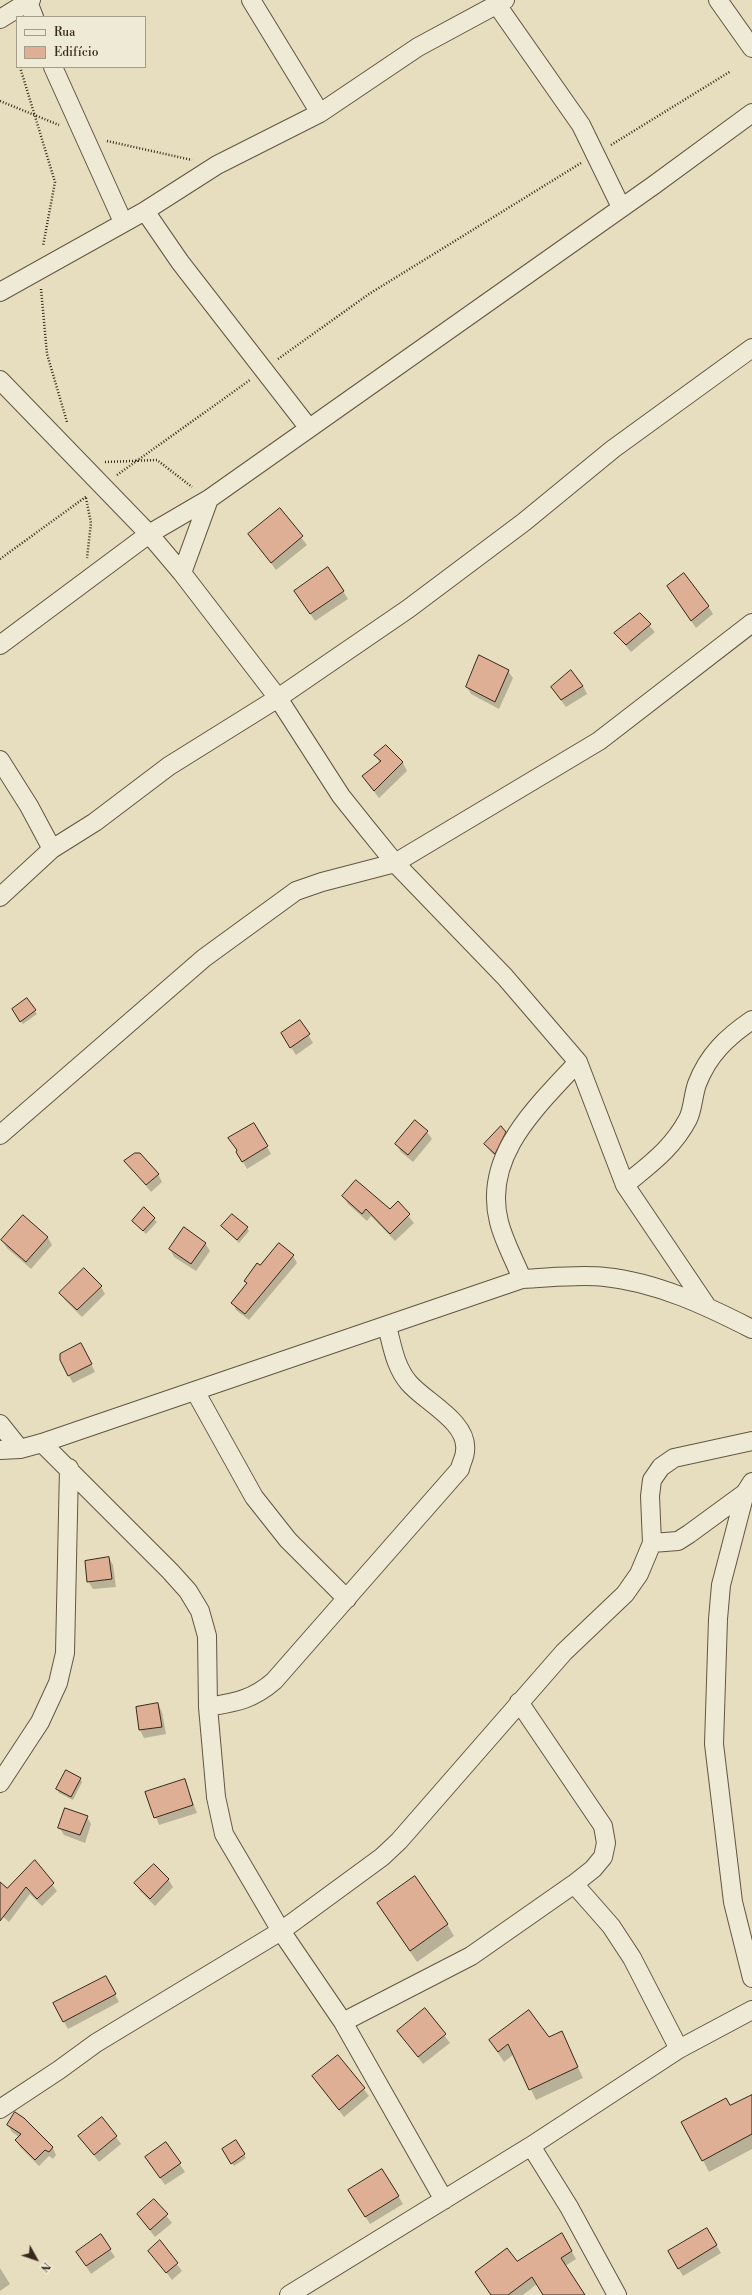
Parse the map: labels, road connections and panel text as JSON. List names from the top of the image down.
{
  "legend": ["Rua", "Edifício"],
  "north": "bottom right"
}
